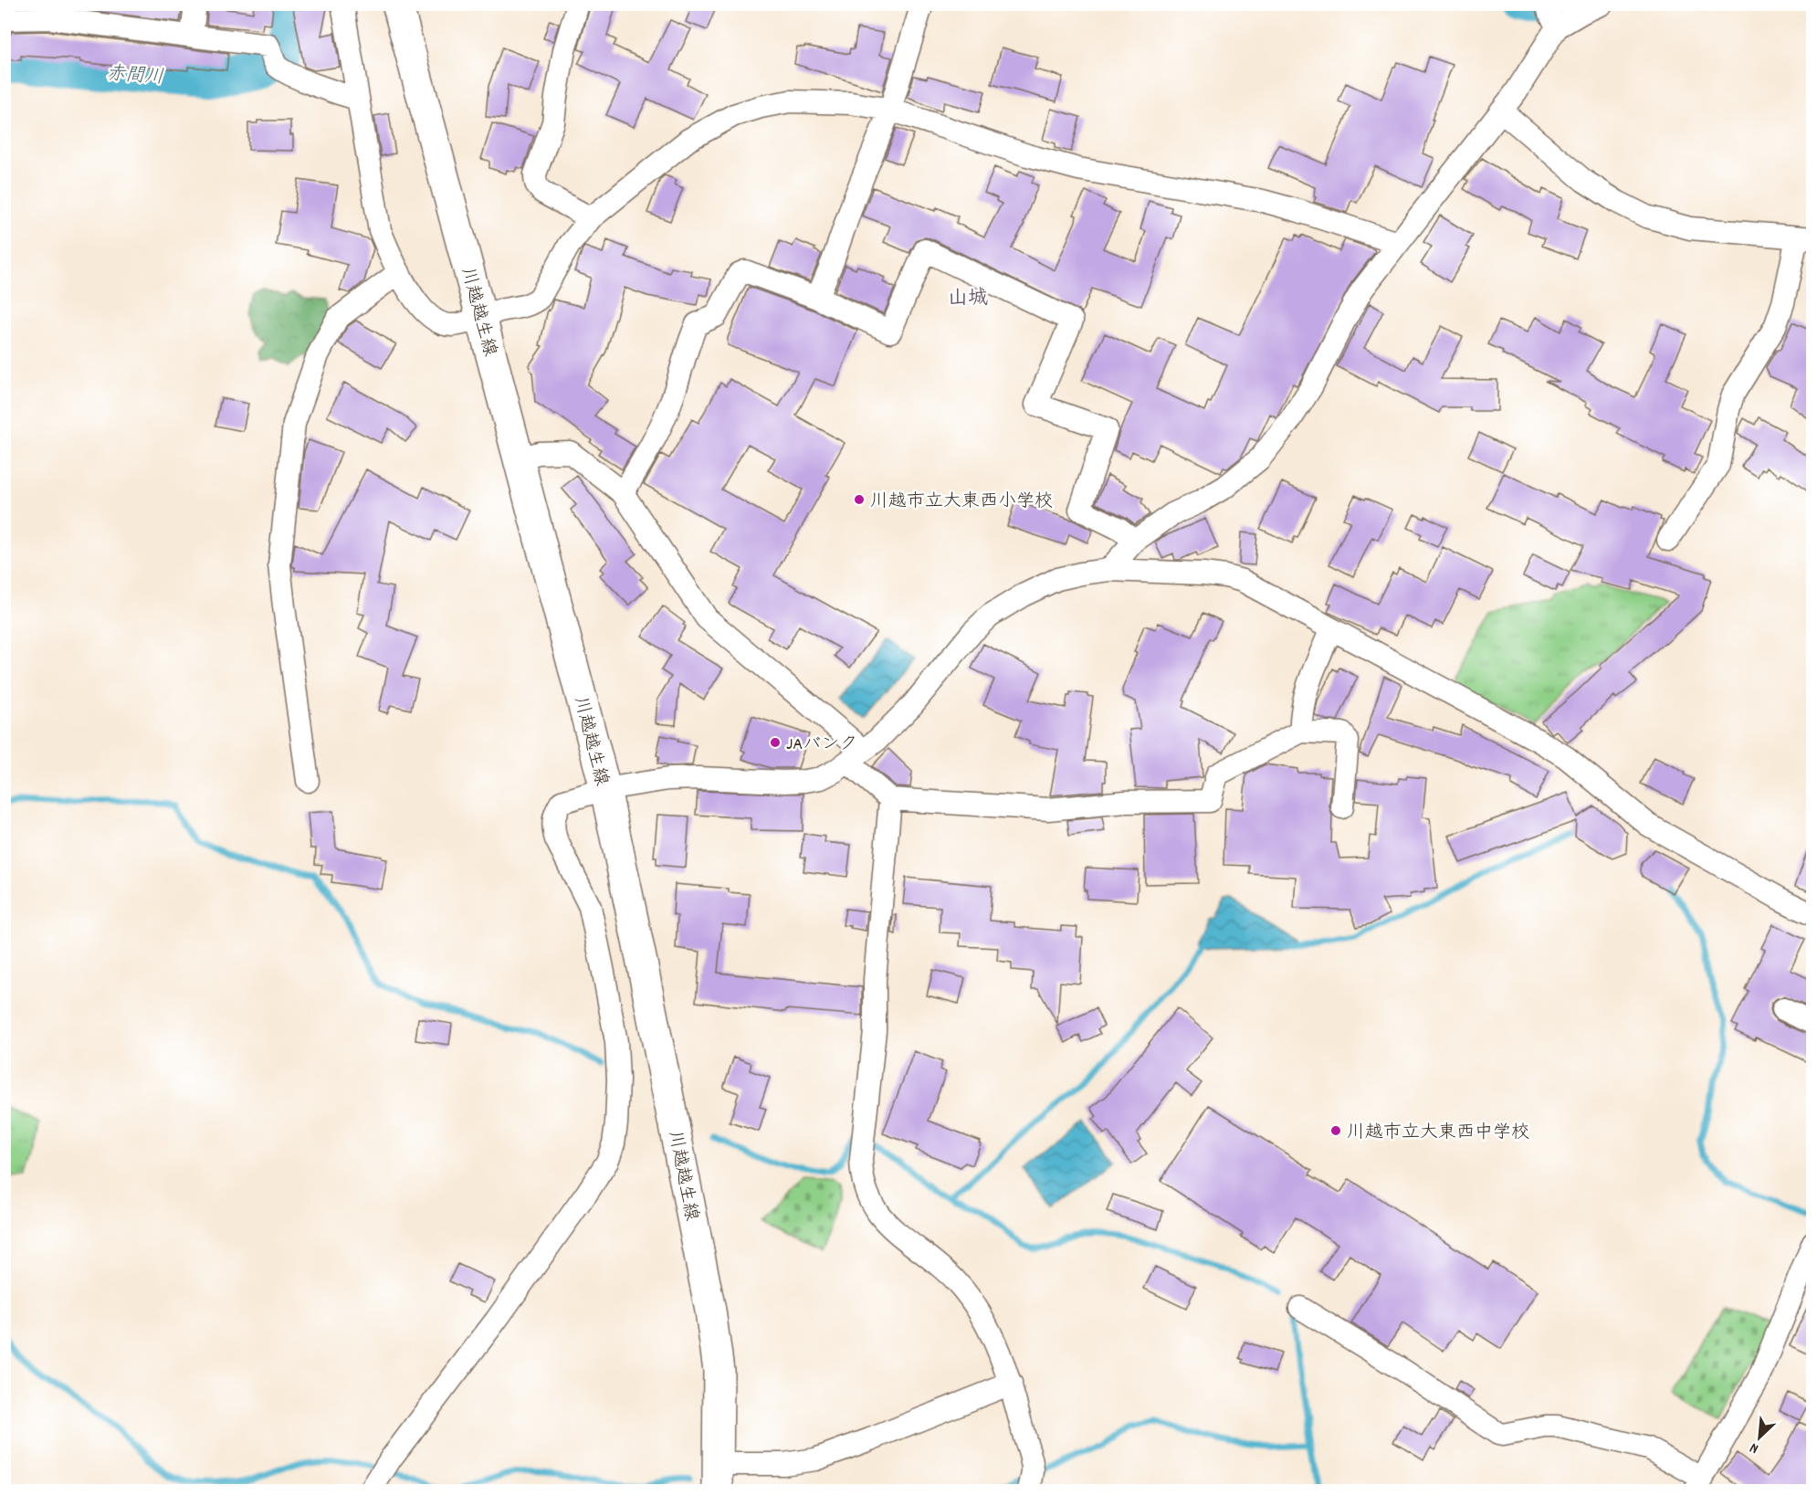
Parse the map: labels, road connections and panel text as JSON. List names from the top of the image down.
{
  "streets": {
    "main road": ["川越越生線"]
  },
  "districts": ["山城"],
  "water": ["赤間川"],
  "places": ["川越市立大東西小学校", "JAバンク", "川越市立大東西中学校"],
  "north": "bottom left"
}
